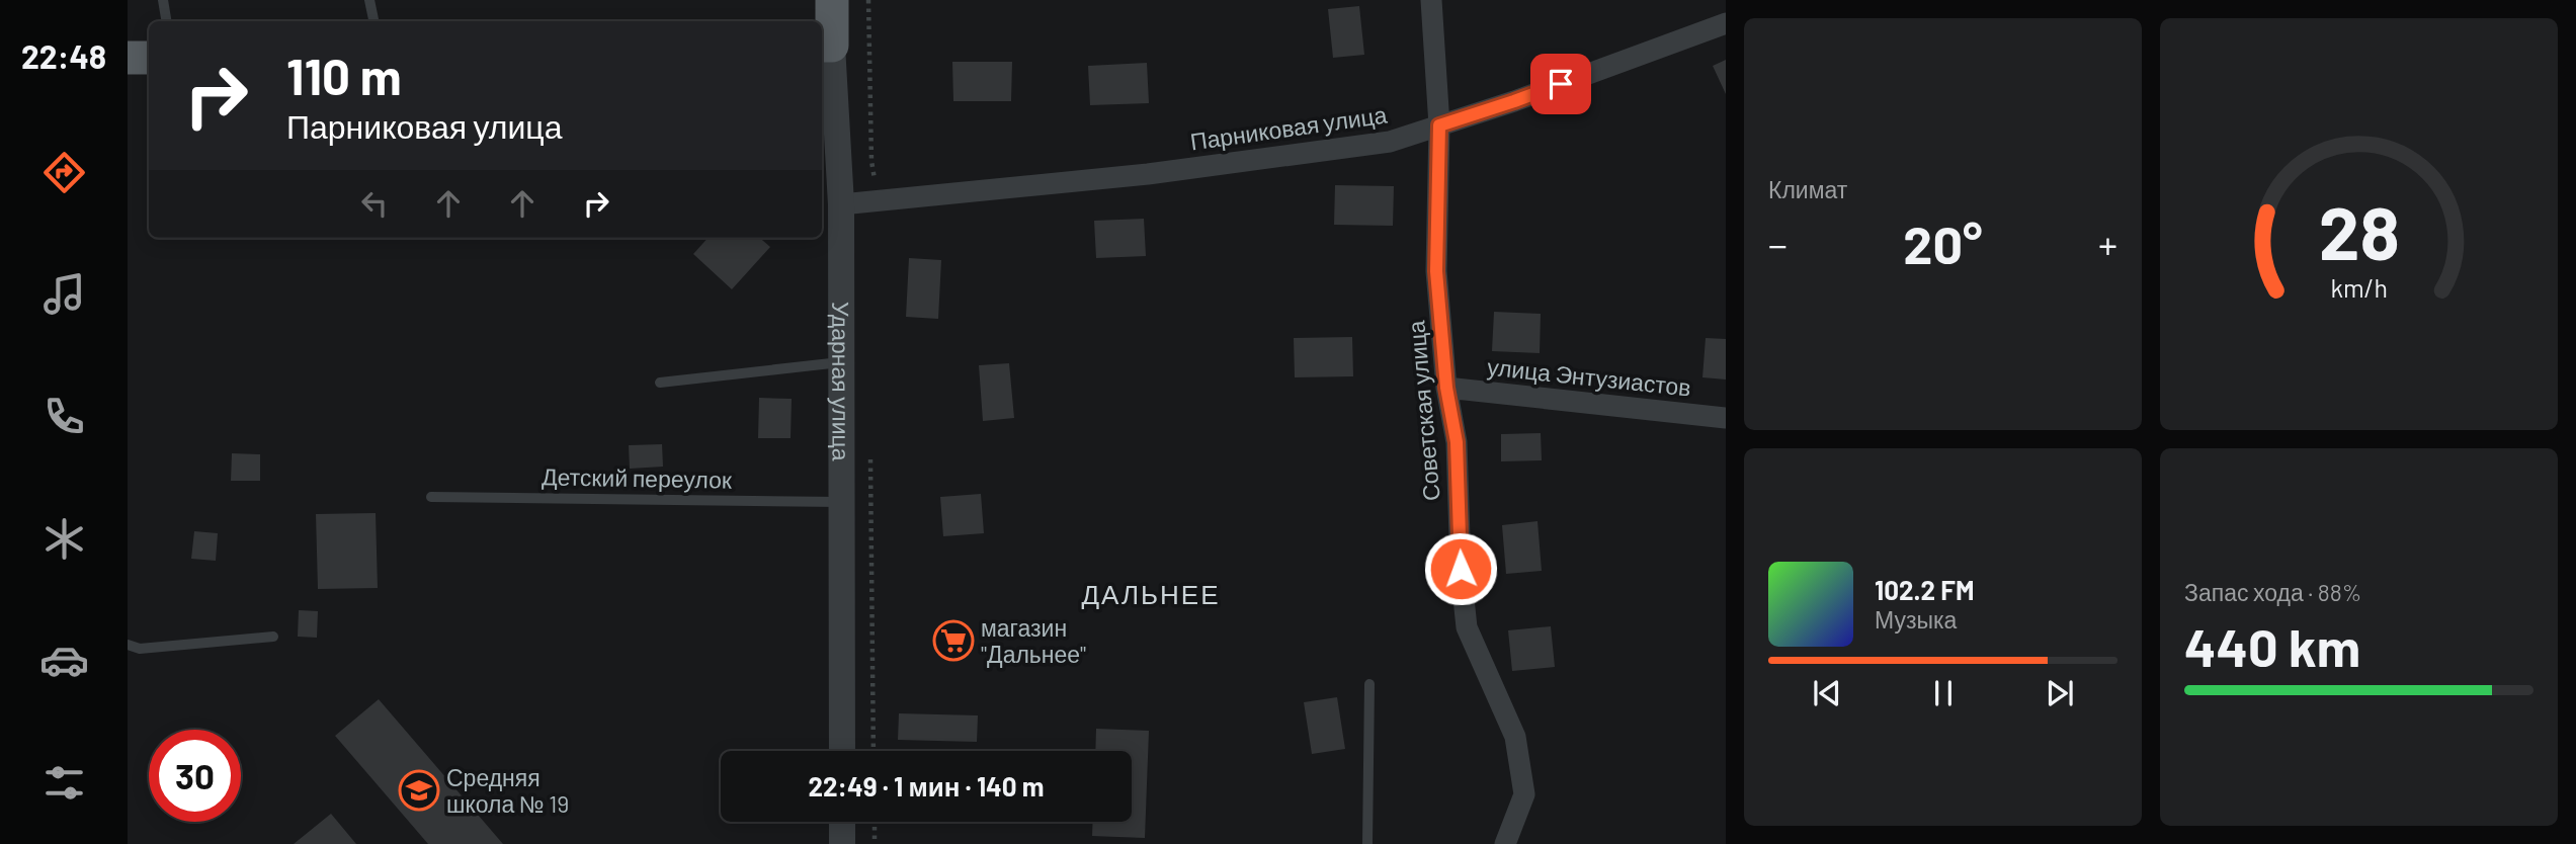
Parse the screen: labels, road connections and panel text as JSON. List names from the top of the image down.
{
  "streets": {
    "main road": ["Ударная улица"],
    "street": ["Парниковая улица", "улица Энтузиастов", "Советская улица"],
    "lane": ["Детский переулок"]
  },
  "crossings": [
    ["Парниковая улица", "Ударная улица"],
    ["Парниковая улица", "Советская улица"],
    ["улица Энтузиастов", "Советская улица"],
    ["Ударная улица", "Детский переулок"]
  ],
  "districts": ["ДАЛЬНЕЕ"],
  "places": {
    "supermarket": ["магазин \"Дальнее\""],
    "school or university": ["Средняя школа № 19"]
  },
  "page": {
    "tabs": "22:48",
    "tile": [
      "Климат",
      ["Запас хода · 88%", "440 km"]
    ],
    "turn": ["110 m", "Парниковая улица"],
    "heat": ["−", "20°", "+"],
    "song": ["102.2 FM", "Музыка"],
    "limit": "30",
    "trip": "22:49 · 1 мин · 140 m",
    "gauge": ["28", "km/h"]
  }
}
